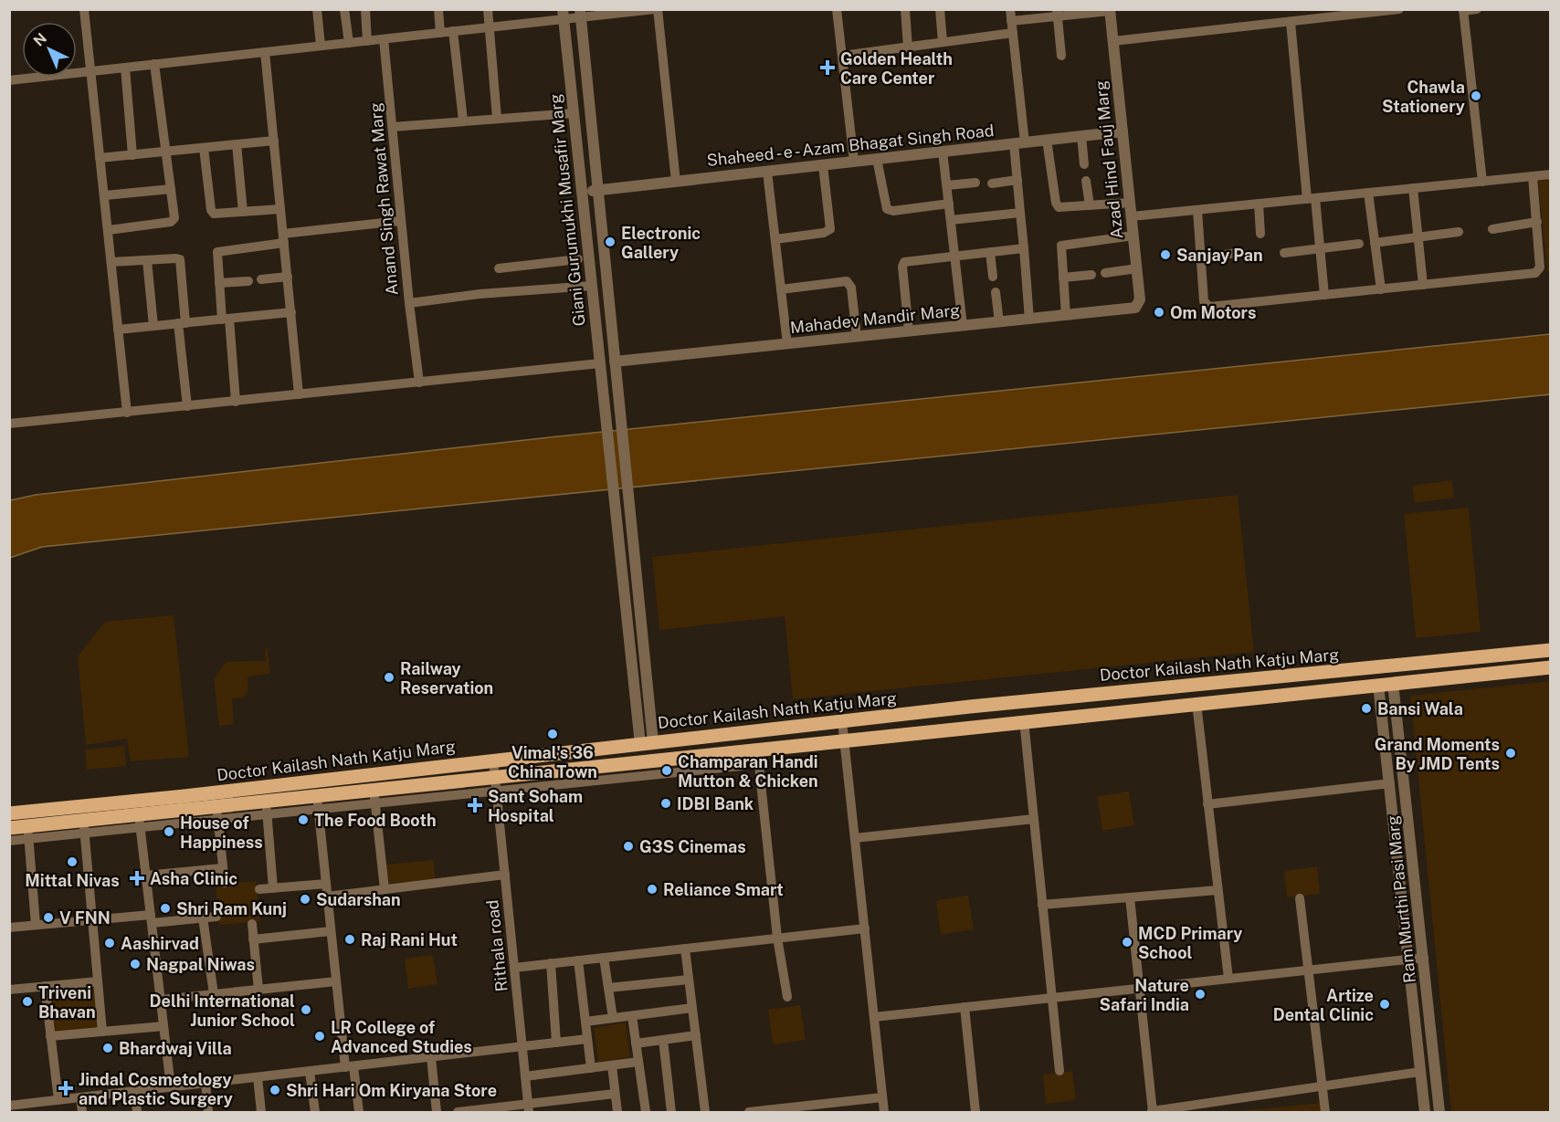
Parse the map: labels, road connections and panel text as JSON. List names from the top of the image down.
{
  "streets": {
    "main road": ["Doctor Kailash Nath Katju Marg"],
    "street": [
      "Shaheed - e - Azam Bhagat Singh Road",
      "Azad Hind Fauj Marg",
      "Anand Singh Rawat Marg",
      "Giani Gurumukhi Musafir Marg",
      "Mahadev Mandir Marg",
      "Ram Murthi Pasi Marg",
      "Rithala road"
    ]
  },
  "crossings": [
    ["Shaheed - e - Azam Bhagat Singh Road", "Azad Hind Fauj Marg"],
    ["Shaheed - e - Azam Bhagat Singh Road", "Giani Gurumukhi Musafir Marg"],
    ["Azad Hind Fauj Marg", "Mahadev Mandir Marg"],
    ["Anand Singh Rawat Marg", "Giani Gurumukhi Musafir Marg"],
    ["Giani Gurumukhi Musafir Marg", "Mahadev Mandir Marg"],
    ["Giani Gurumukhi Musafir Marg", "Doctor Kailash Nath Katju Marg"],
    ["Doctor Kailash Nath Katju Marg", "Ram Murthi Pasi Marg"],
    ["Doctor Kailash Nath Katju Marg", "Rithala road"]
  ],
  "places": {
    "health": [
      "Golden Health Care Center",
      "Sant Soham Hospital",
      "Asha Clinic",
      "Jindal Cosmetology and Plastic Surgery"
    ],
    "other": [
      "Chawla Stationery",
      "Electronic Gallery",
      "Sanjay Pan",
      "Om Motors",
      "Railway Reservation",
      "Bansi Wala",
      "Vimal's 36 China Town",
      "Grand Moments By JMD Tents",
      "Champaran Handi Mutton & Chicken",
      "IDBI Bank",
      "The Food Booth",
      "House of Happiness",
      "G3S Cinemas",
      "Mittal Nivas",
      "Reliance Smart",
      "Sudarshan",
      "Shri Ram Kunj",
      "V FNN",
      "Raj Rani Hut",
      "MCD Primary School",
      "Aashirvad",
      "Nagpal Niwas",
      "Nature Safari India",
      "Triveni Bhavan",
      "Artize Dental Clinic",
      "Delhi International Junior School",
      "LR College of Advanced Studies",
      "Bhardwaj Villa",
      "Shri Hari Om Kiryana Store"
    ]
  },
  "north": "top left"
}
